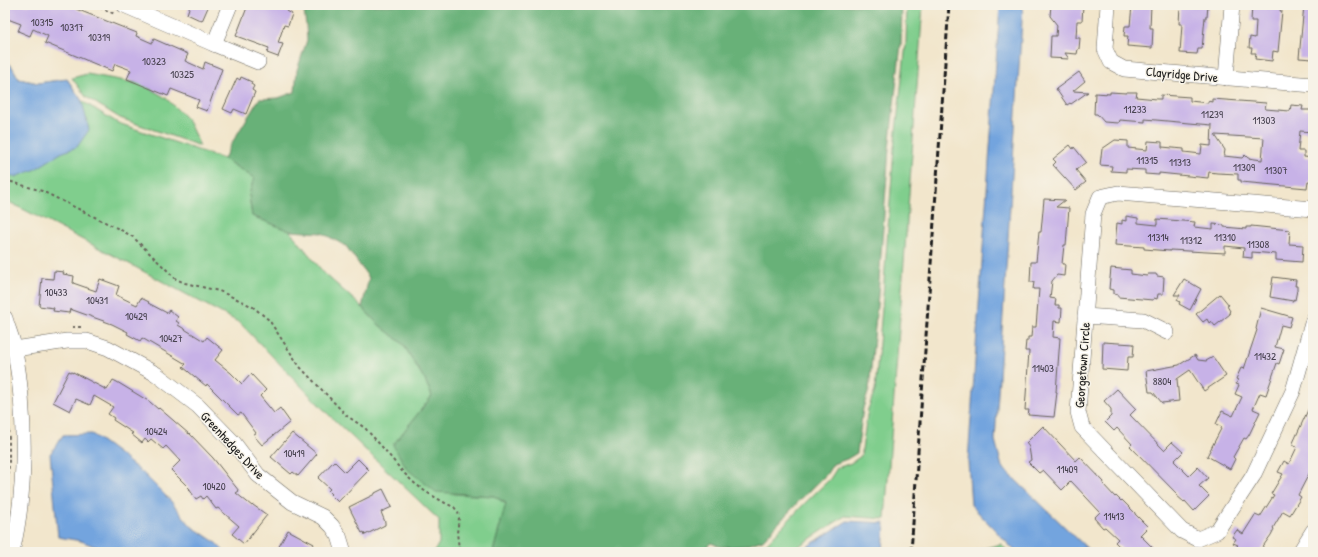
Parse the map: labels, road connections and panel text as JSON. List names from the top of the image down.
{
  "streets": {
    "street": ["Clayridge Drive", "Georgetown Circle", "Greenhedges Drive"]
  },
  "house_numbers": [
    "10315",
    "10317",
    "10319",
    "10323",
    "10325",
    "11233",
    "11239",
    "11303",
    "11315",
    "11313",
    "11309",
    "11307",
    "11314",
    "11310",
    "11312",
    "11308",
    "10433",
    "10431",
    "10429",
    "10427",
    "11432",
    "11403",
    "8804",
    "10424",
    "10419",
    "11409",
    "10420",
    "11413"
  ]
}
